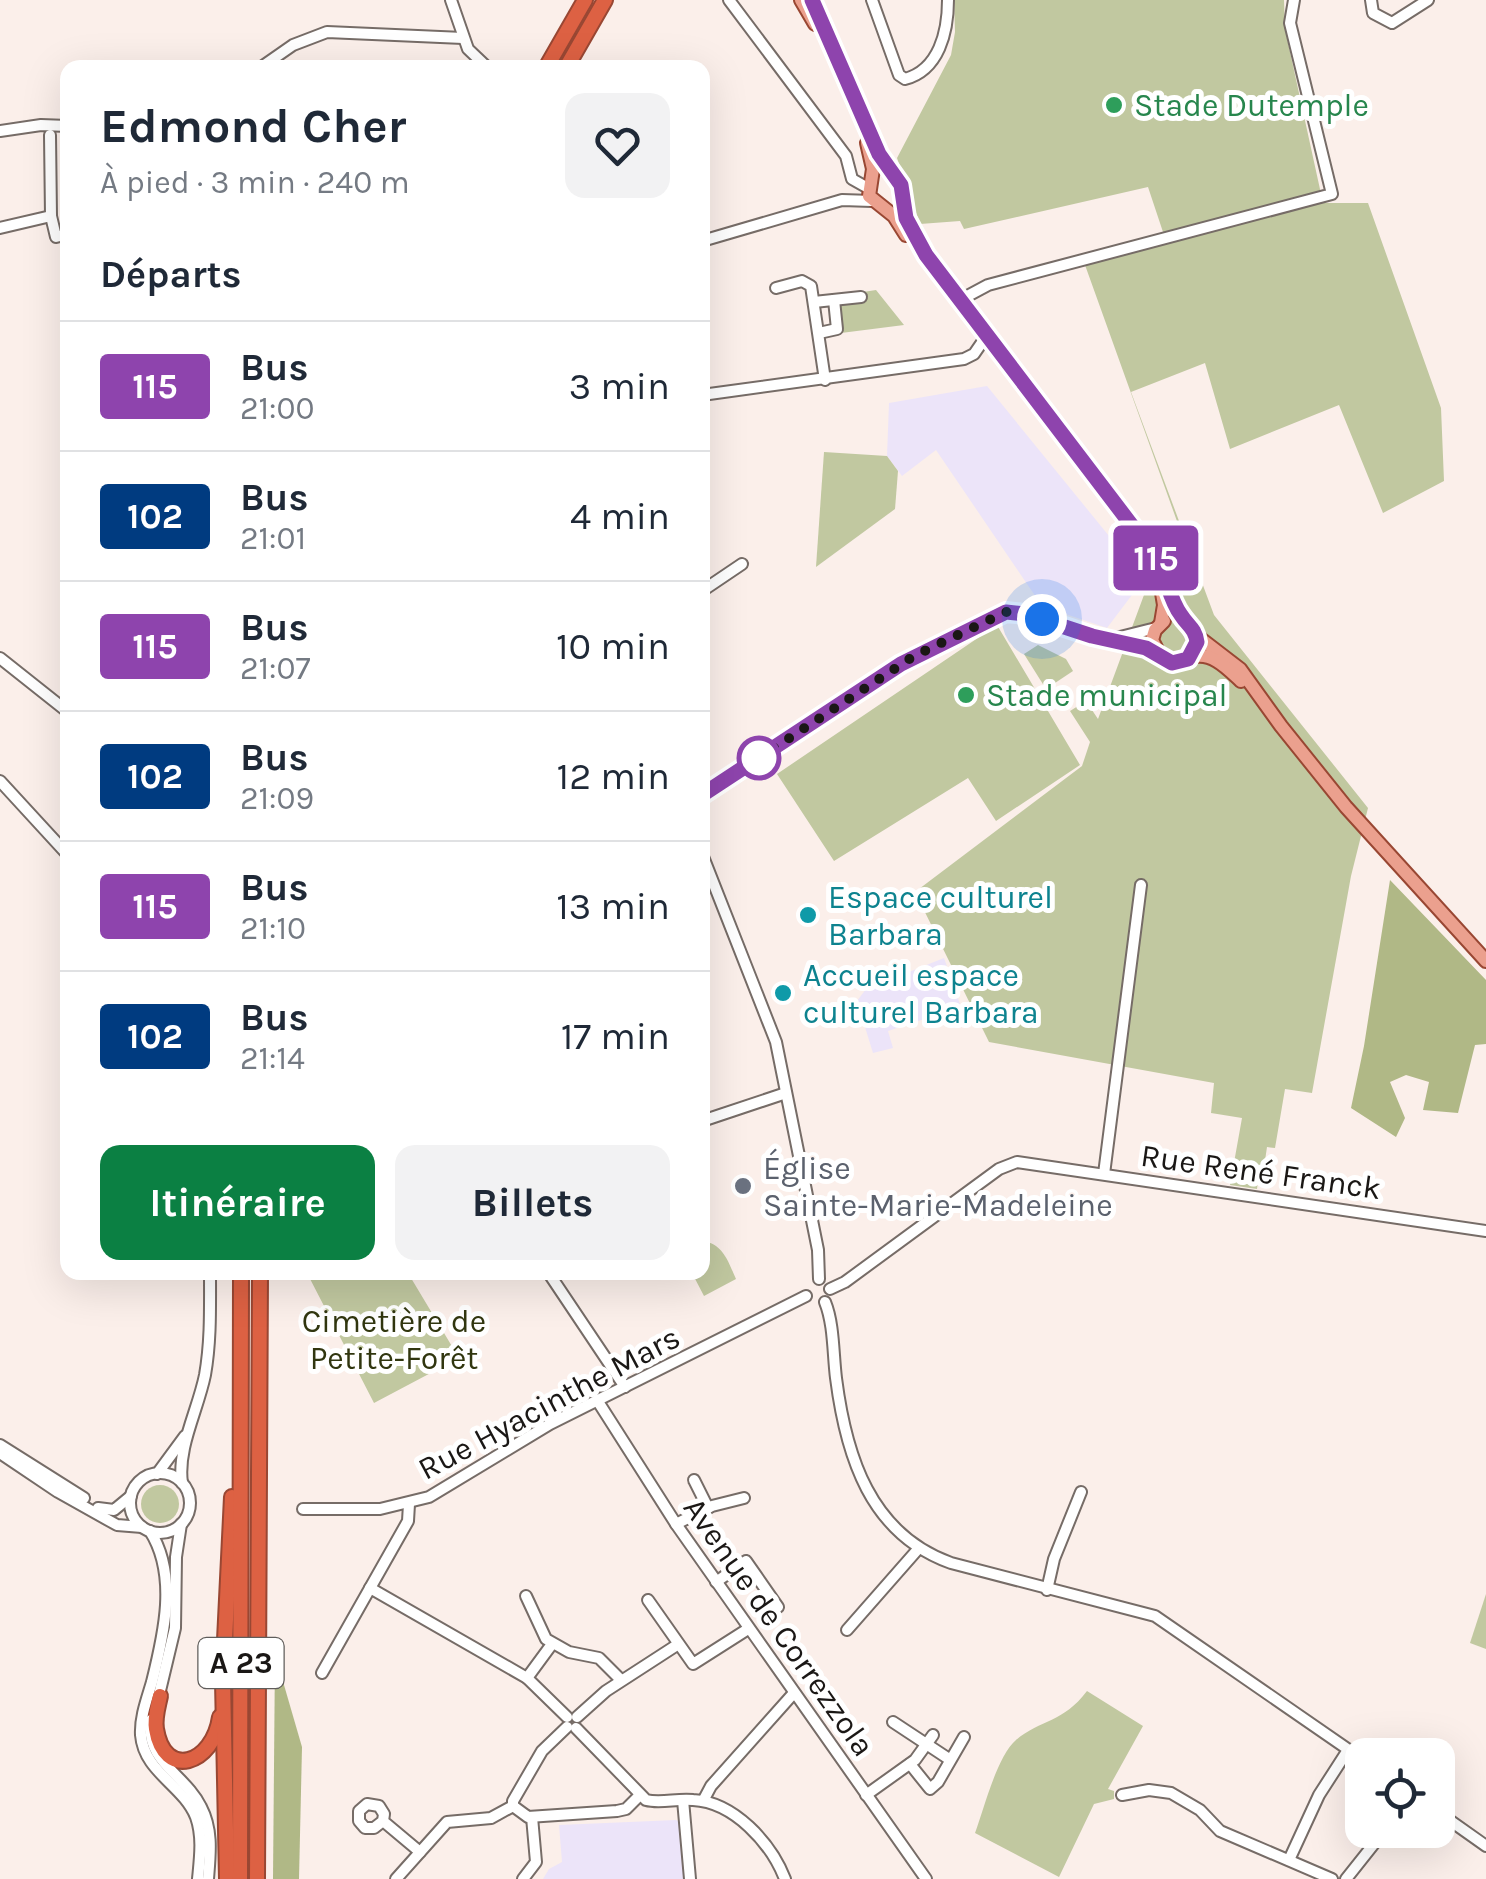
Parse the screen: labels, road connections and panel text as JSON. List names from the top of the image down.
{
  "streets": {
    "highway": ["A 23"],
    "street": ["Rue René Franck", "Rue Hyacinthe Mars", "Avenue de Correzzola"]
  },
  "crossings": [
    ["Rue René Franck", "Rue Hyacinthe Mars"],
    ["Rue Hyacinthe Mars", "Avenue de Correzzola"]
  ],
  "parks": ["Cimetière de Petite-Forêt"],
  "places": [
    "Stade Dutemple",
    "Stade municipal",
    "Espace culturel Barbara",
    "Accueil espace culturel Barbara",
    "Église Sainte-Marie-Madeleine"
  ],
  "lines": ["bus line 115"],
  "page": {
    "on_map": "115",
    "heading": [
      ["Edmond Cher", "À pied · 3 min · 240 m"],
      "Départs"
    ],
    "list": [
      {
        "mark": "115",
        "name": "Bus",
        "note": "21:00",
        "value": "3 min"
      },
      {
        "mark": "102",
        "name": "Bus",
        "note": "21:01",
        "value": "4 min"
      },
      {
        "mark": "115",
        "name": "Bus",
        "note": "21:07",
        "value": "10 min"
      },
      {
        "mark": "102",
        "name": "Bus",
        "note": "21:09",
        "value": "12 min"
      },
      {
        "mark": "115",
        "name": "Bus",
        "note": "21:10",
        "value": "13 min"
      },
      {
        "mark": "102",
        "name": "Bus",
        "note": "21:14",
        "value": "17 min"
      }
    ],
    "buttons": ["Itinéraire", "Billets"]
  }
}
